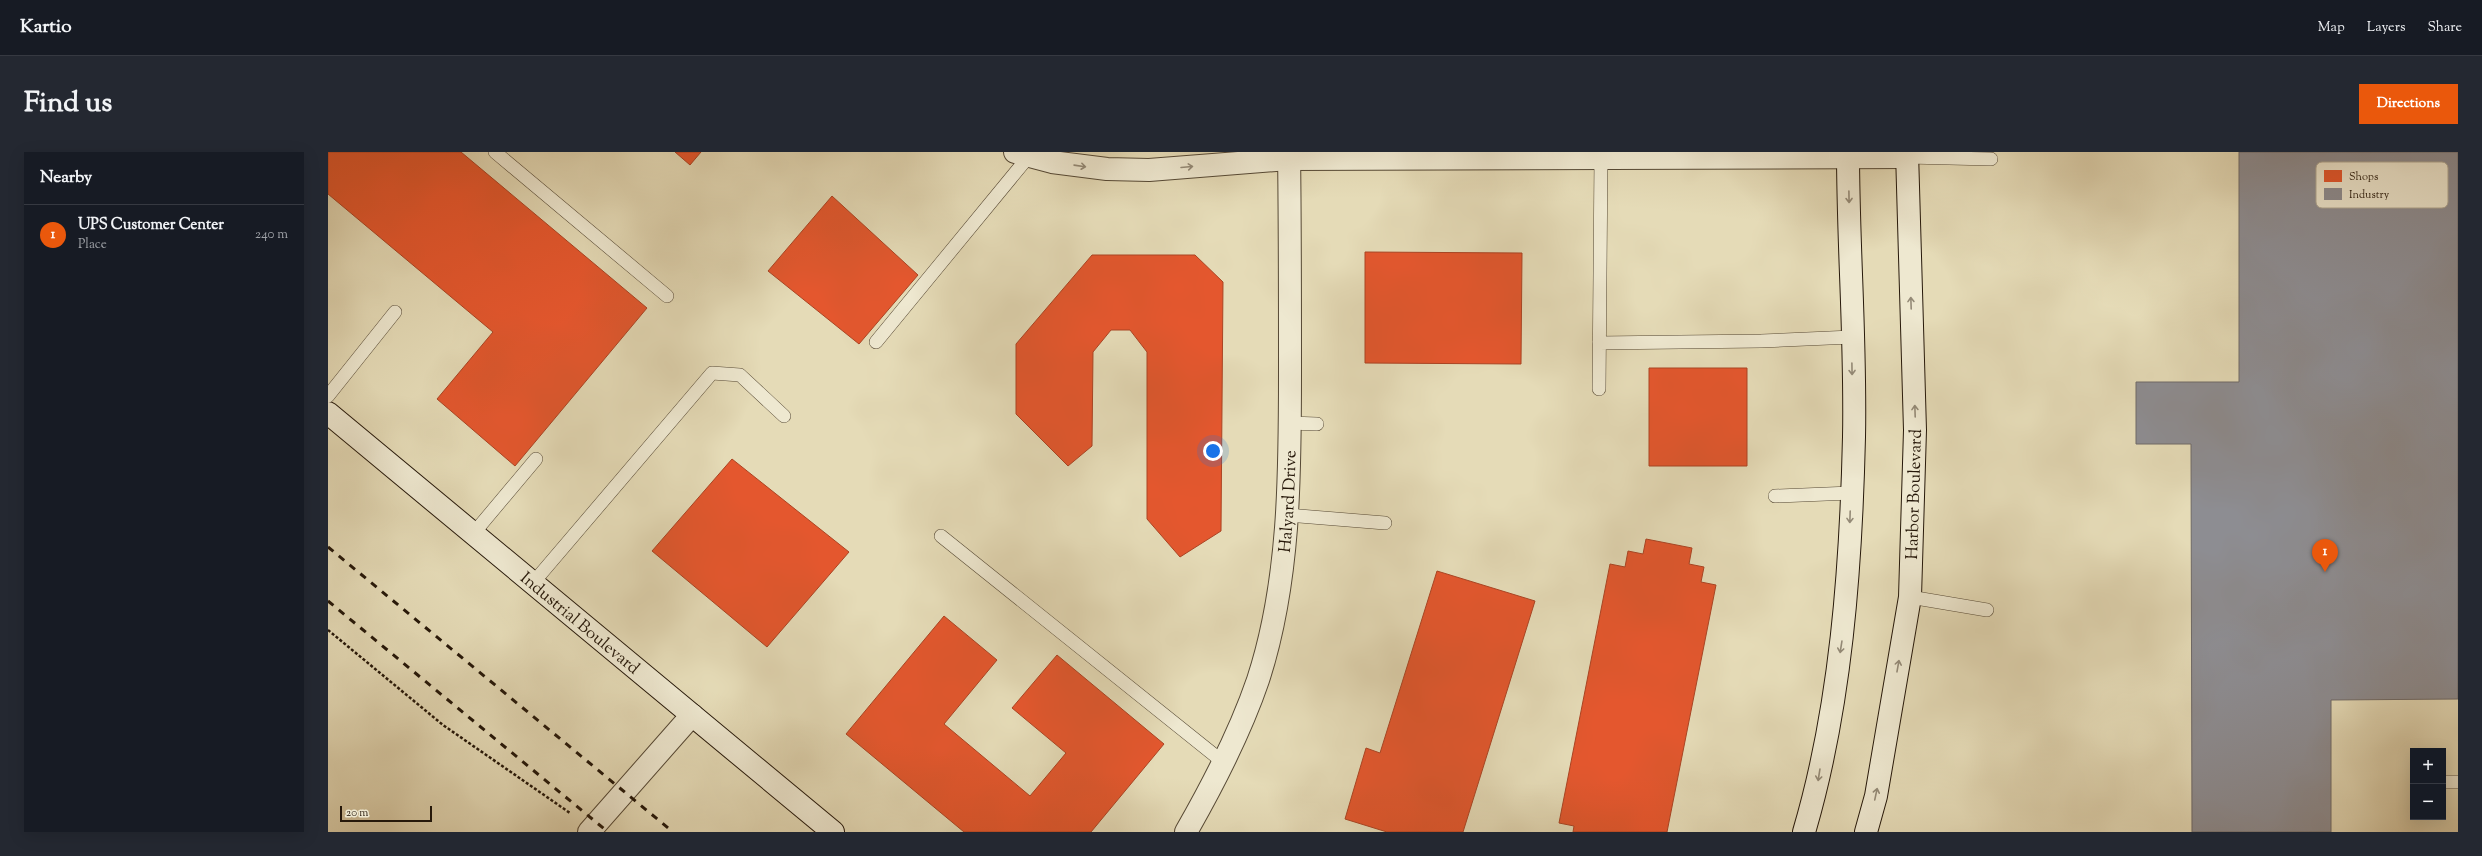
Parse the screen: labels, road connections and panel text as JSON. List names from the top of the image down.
{
  "streets": {
    "main road": ["Harbor Boulevard", "Halyard Drive", "Industrial Boulevard"]
  },
  "legend": ["Shops", "Industry"],
  "scale_bar": "20 m",
  "page": {
    "header": "Kartio",
    "nav": ["Map", "Layers", "Share"],
    "title": "Find us",
    "buttons": "Directions",
    "heading": "Nearby",
    "list": [
      {
        "mark": "1",
        "name": "UPS Customer Center",
        "note": "Place",
        "value": "240 m"
      }
    ],
    "pins": "1",
    "map_buttons": ["+", "−"],
    "scale": "20 m"
  }
}
